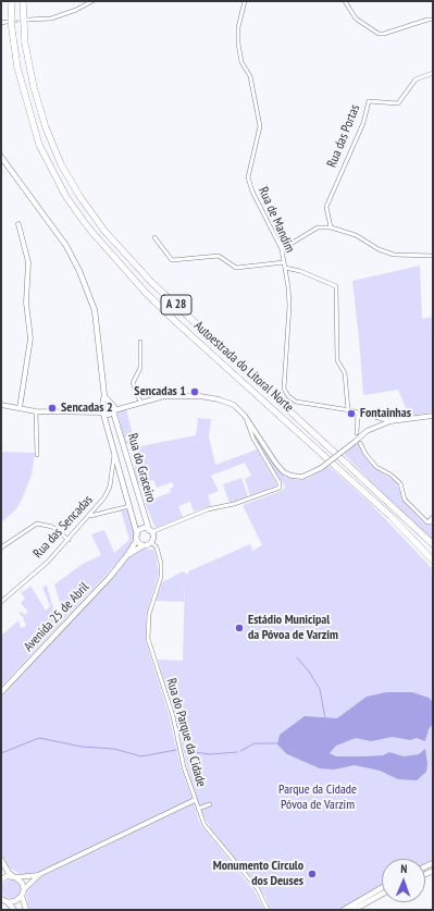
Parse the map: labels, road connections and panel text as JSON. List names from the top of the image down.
{
  "streets": {
    "highway": ["A 28", "Autoestrada do Litoral Norte"],
    "main road": ["Rua do Graceiro", "Avenida 25 de Abril"],
    "street": [
      "Rua das Portas",
      "Rua de Mandim",
      "Rua das Sencadas",
      "Rua do Parque da Cidade"
    ]
  },
  "crossings": [
    ["Avenida 25 de Abril", "Rua do Parque da Cidade"]
  ],
  "parks": ["Parque da Cidade Póvoa de Varzim"],
  "places": [
    "Sencadas 1",
    "Sencadas 2",
    "Fontainhas",
    "Estádio Municipal da Póvoa de Varzim",
    "Monumento Circulo dos Deuses"
  ],
  "north": "top"
}
